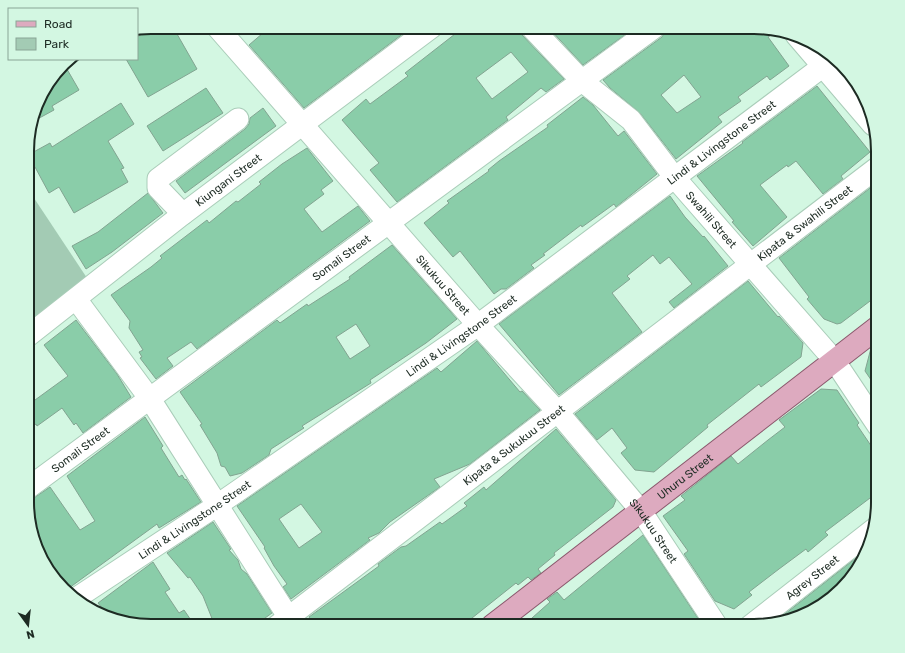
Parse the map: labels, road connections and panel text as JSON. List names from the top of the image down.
{
  "streets": {
    "main road": ["Uhuru Street"],
    "street": [
      "Lindi & Livingstone Street",
      "Kiungani Street",
      "Swahili Street",
      "Kipata & Swahili Street",
      "Somali Street",
      "Sikukuu Street",
      "Kipata & Sukukuu Street",
      "Agrey Street"
    ]
  },
  "crossings": [
    ["Lindi & Livingstone Street", "Swahili Street"],
    ["Lindi & Livingstone Street", "Sikukuu Street"],
    ["Kiungani Street", "Sikukuu Street"],
    ["Swahili Street", "Kipata & Swahili Street"],
    ["Swahili Street", "Somali Street"],
    ["Swahili Street", "Kipata & Sukukuu Street"],
    ["Swahili Street", "Uhuru Street"],
    ["Kipata & Swahili Street", "Kipata & Sukukuu Street"],
    ["Somali Street", "Sikukuu Street"],
    ["Sikukuu Street", "Kipata & Sukukuu Street"],
    ["Sikukuu Street", "Uhuru Street"]
  ],
  "legend": ["Road", "Park"],
  "north": "bottom"
}
